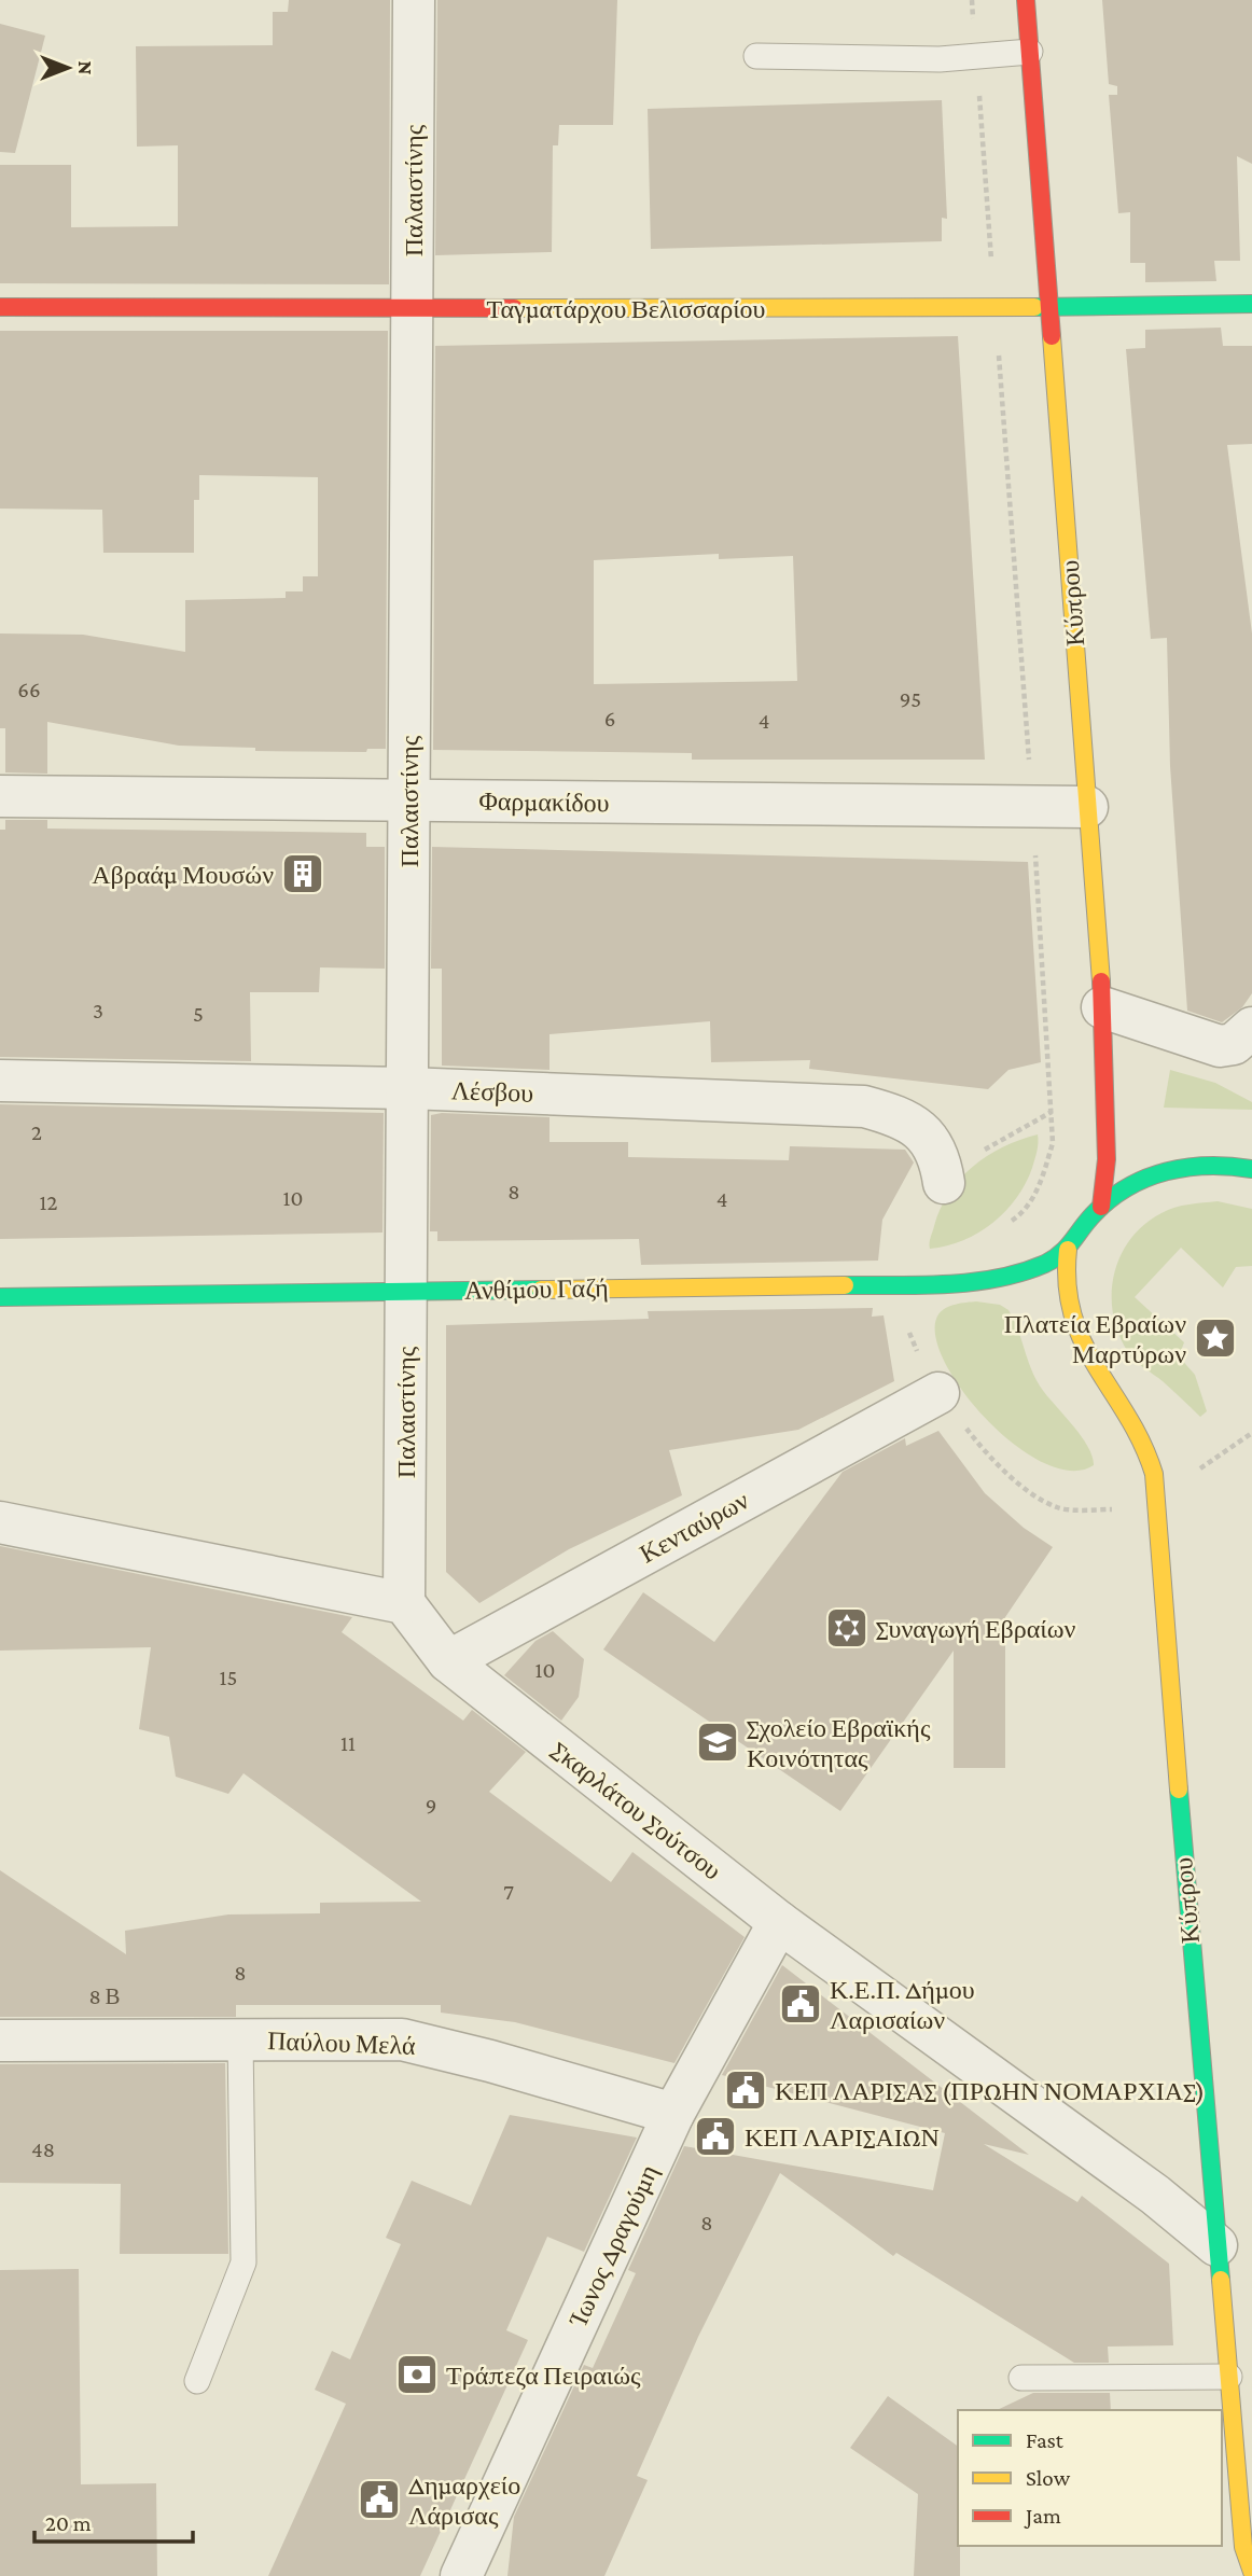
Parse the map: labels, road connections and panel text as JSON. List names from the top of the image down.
{
  "streets": {
    "main road": ["Ταγματάρχου Βελισσαρίου", "Κύπρου", "Ανθίμου Γαζή"],
    "street": [
      "Παλαιστίνης",
      "Φαρμακίδου",
      "Λέσβου",
      "Κενταύρων",
      "Σκαρλάτου Σούτσου",
      "Παύλου Μελά",
      "Ίωνος Δραγούμη"
    ]
  },
  "crossings": [
    ["Παλαιστίνης", "Ταγματάρχου Βελισσαρίου"],
    ["Παλαιστίνης", "Φαρμακίδου"],
    ["Παλαιστίνης", "Λέσβου"],
    ["Παλαιστίνης", "Ανθίμου Γαζή"],
    ["Παλαιστίνης", "Σκαρλάτου Σούτσου"],
    ["Ταγματάρχου Βελισσαρίου", "Κύπρου"],
    ["Κύπρου", "Φαρμακίδου"],
    ["Κύπρου", "Ανθίμου Γαζή"],
    ["Κύπρου", "Σκαρλάτου Σούτσου"],
    ["Κενταύρων", "Σκαρλάτου Σούτσου"],
    ["Σκαρλάτου Σούτσου", "Ίωνος Δραγούμη"],
    ["Παύλου Μελά", "Ίωνος Δραγούμη"]
  ],
  "places": {
    "building": ["Αβραάμ Μουσών"],
    "place": ["Πλατεία Εβραίων Μαρτύρων"],
    "synagogue": ["Συναγωγή Εβραίων"],
    "school or university": ["Σχολείο Εβραϊκής Κοινότητας"],
    "public building": [
      "Κ.Ε.Π. Δήμου Λαρισαίων",
      "ΚΕΠ ΛΑΡΙΣΑΣ (ΠΡΩΗΝ ΝΟΜΑΡΧΙΑΣ)",
      "ΚΕΠ ΛΑΡΙΣΑΙΩΝ",
      "Δημαρχείο Λάρισας"
    ],
    "bank": ["Τράπεζα Πειραιώς"]
  },
  "house_numbers": [
    "66",
    "95",
    "6",
    "4",
    "3",
    "5",
    "2",
    "8",
    "10",
    "4",
    "12",
    "10",
    "15",
    "11",
    "9",
    "7",
    "8",
    "8 Β",
    "48",
    "8"
  ],
  "legend": ["Fast", "Slow", "Jam"],
  "scale_bar": "20 m",
  "north": "right"
}
